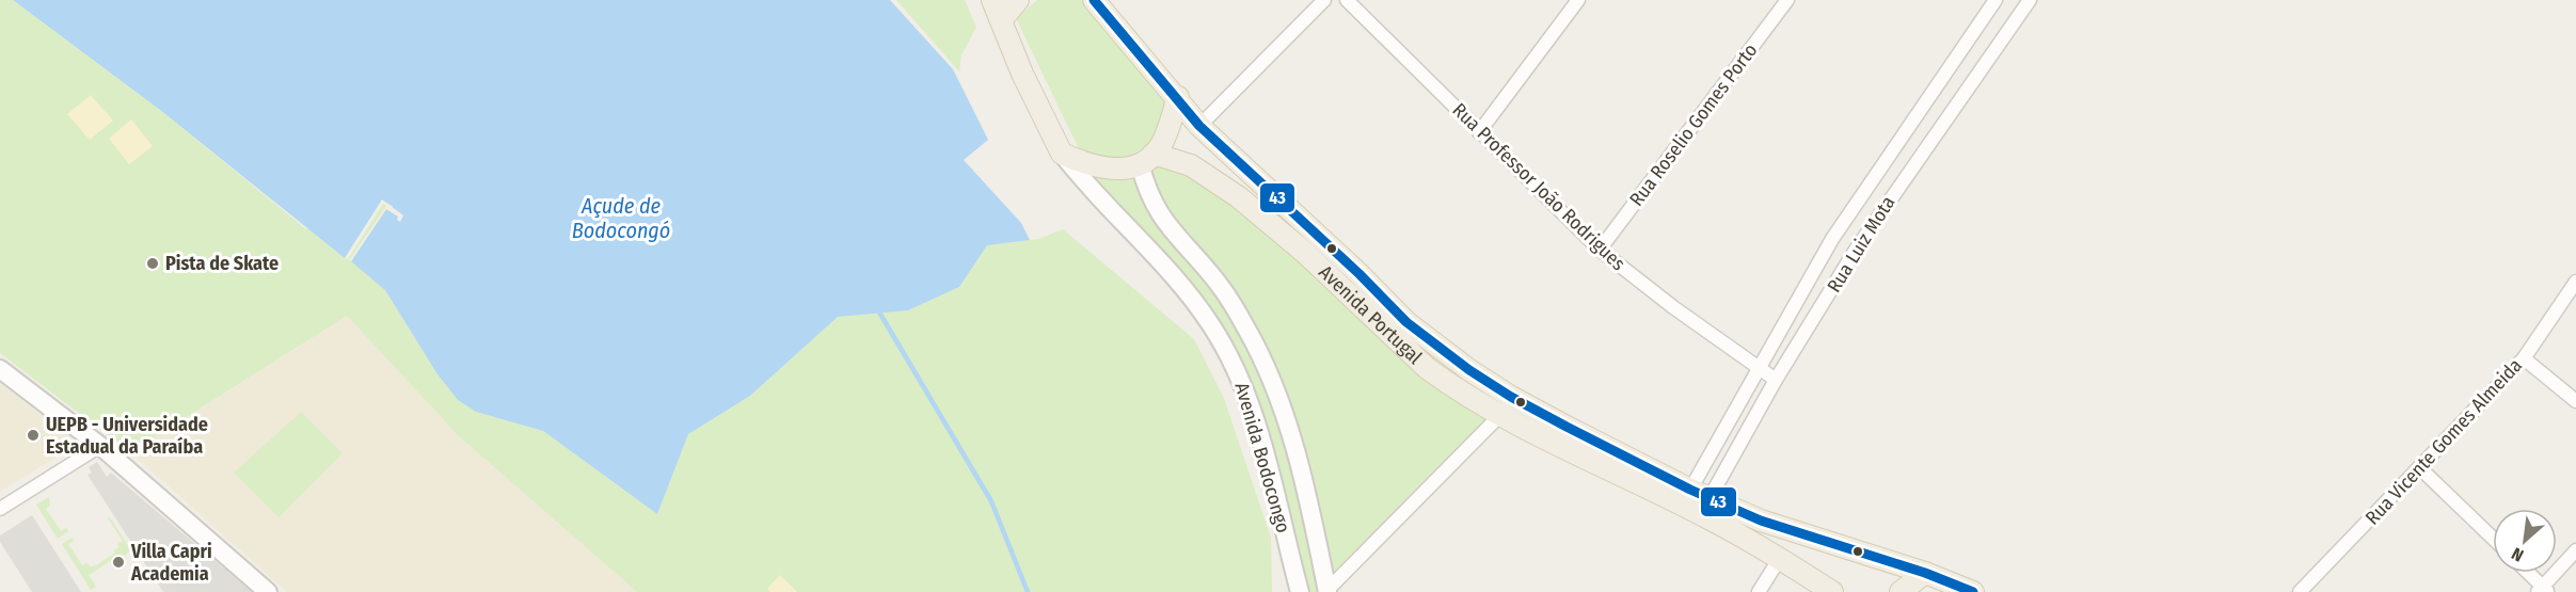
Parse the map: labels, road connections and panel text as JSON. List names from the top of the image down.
{
  "streets": {
    "main road": ["Avenida Portugal"],
    "street": [
      "Rua Roselio Gomes Porto",
      "Rua Professor João Rodrigues",
      "Rua Luiz Mota",
      "Rua Vicente Gomes Almeida",
      "Avenida Bodocongo"
    ]
  },
  "crossings": [
    ["Rua Roselio Gomes Porto", "Rua Professor João Rodrigues"],
    ["Rua Professor João Rodrigues", "Rua Luiz Mota"],
    ["Rua Luiz Mota", "Avenida Portugal"],
    ["Avenida Portugal", "Avenida Bodocongo"]
  ],
  "water": ["Açude de Bodocongó"],
  "places": ["Pista de Skate", "UEPB - Universidade Estadual da Paraíba", "Villa Capri Academia"],
  "lines": ["transit line 43"],
  "north": "bottom left"
}
